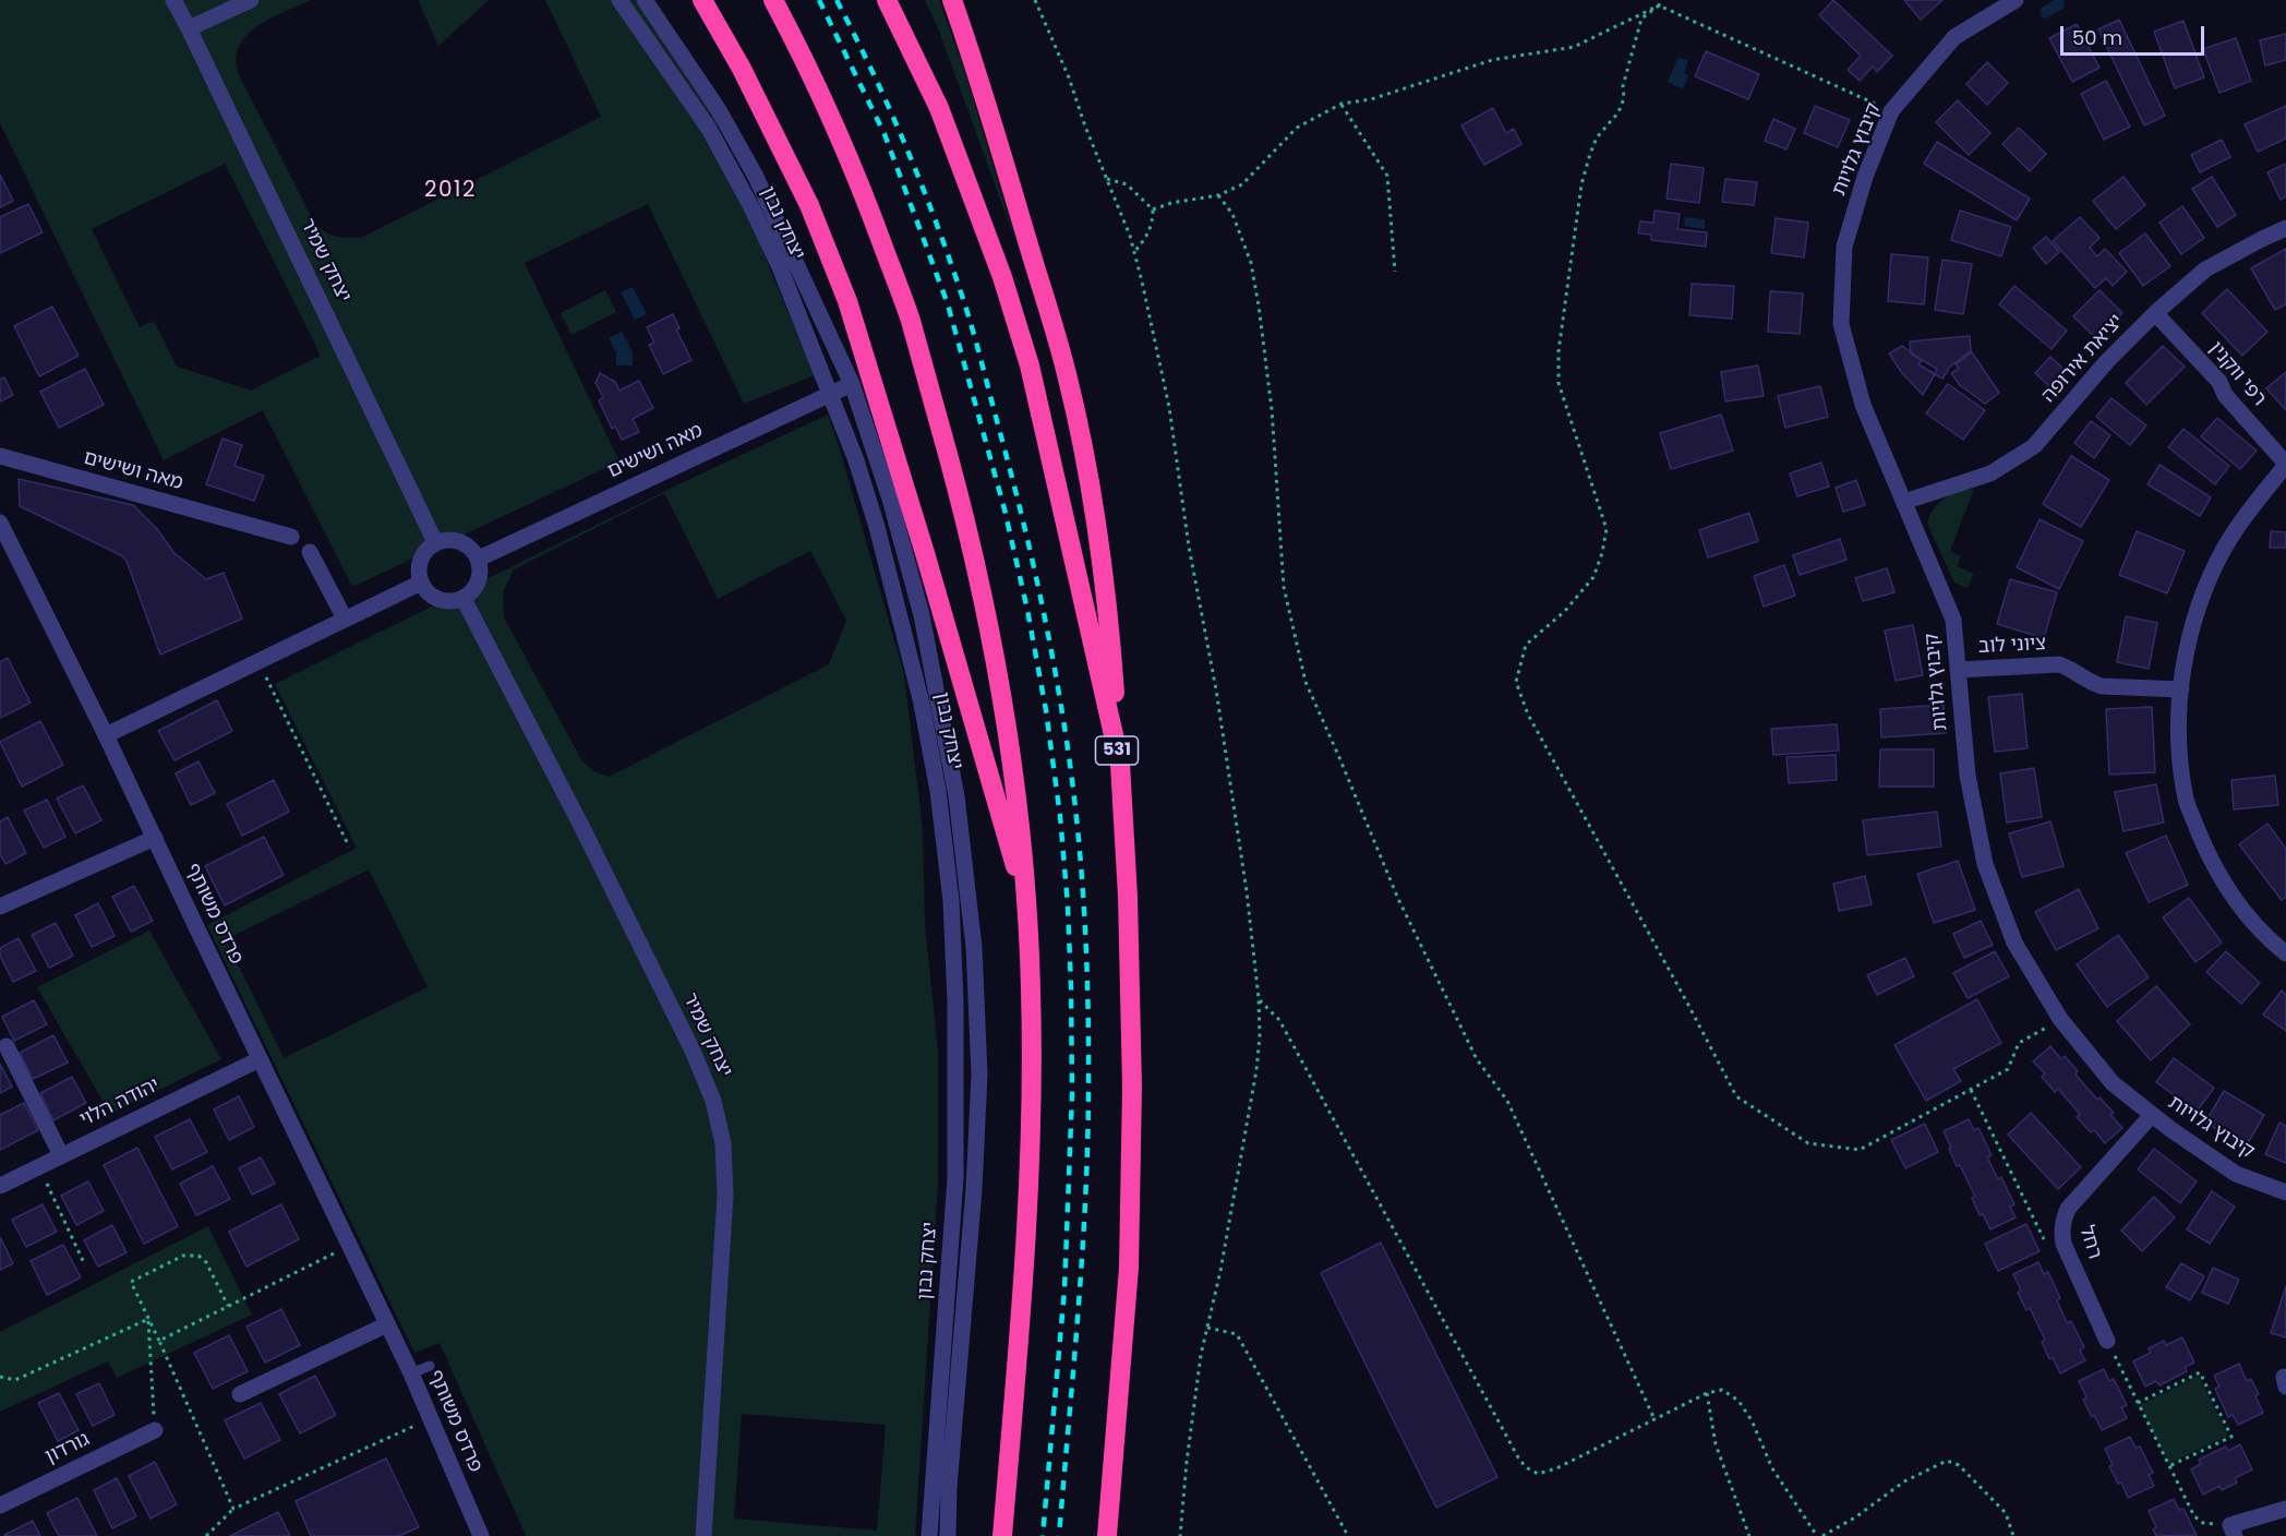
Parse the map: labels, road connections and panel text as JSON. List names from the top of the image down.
{
  "streets": {
    "highway": ["531"],
    "street": [
      "קיבוץ גלויות",
      "יצחק נבון",
      "יצחק שמיר",
      "יציאת אירופה",
      "רפי ווקנין",
      "מאה ושישים",
      "ציוני לוב",
      "פרדס משותף",
      "יהודה הלוי",
      "רחל",
      "גורדון"
    ]
  },
  "crossings": [
    ["קיבוץ גלויות", "יציאת אירופה"],
    ["קיבוץ גלויות", "ציוני לוב"],
    ["קיבוץ גלויות", "רחל"],
    ["יצחק נבון", "מאה ושישים"],
    ["יצחק שמיר", "מאה ושישים"],
    ["יציאת אירופה", "רפי ווקנין"],
    ["פרדס משותף", "יהודה הלוי"]
  ],
  "districts": ["2012"],
  "scale_bar": "50 m"
}
